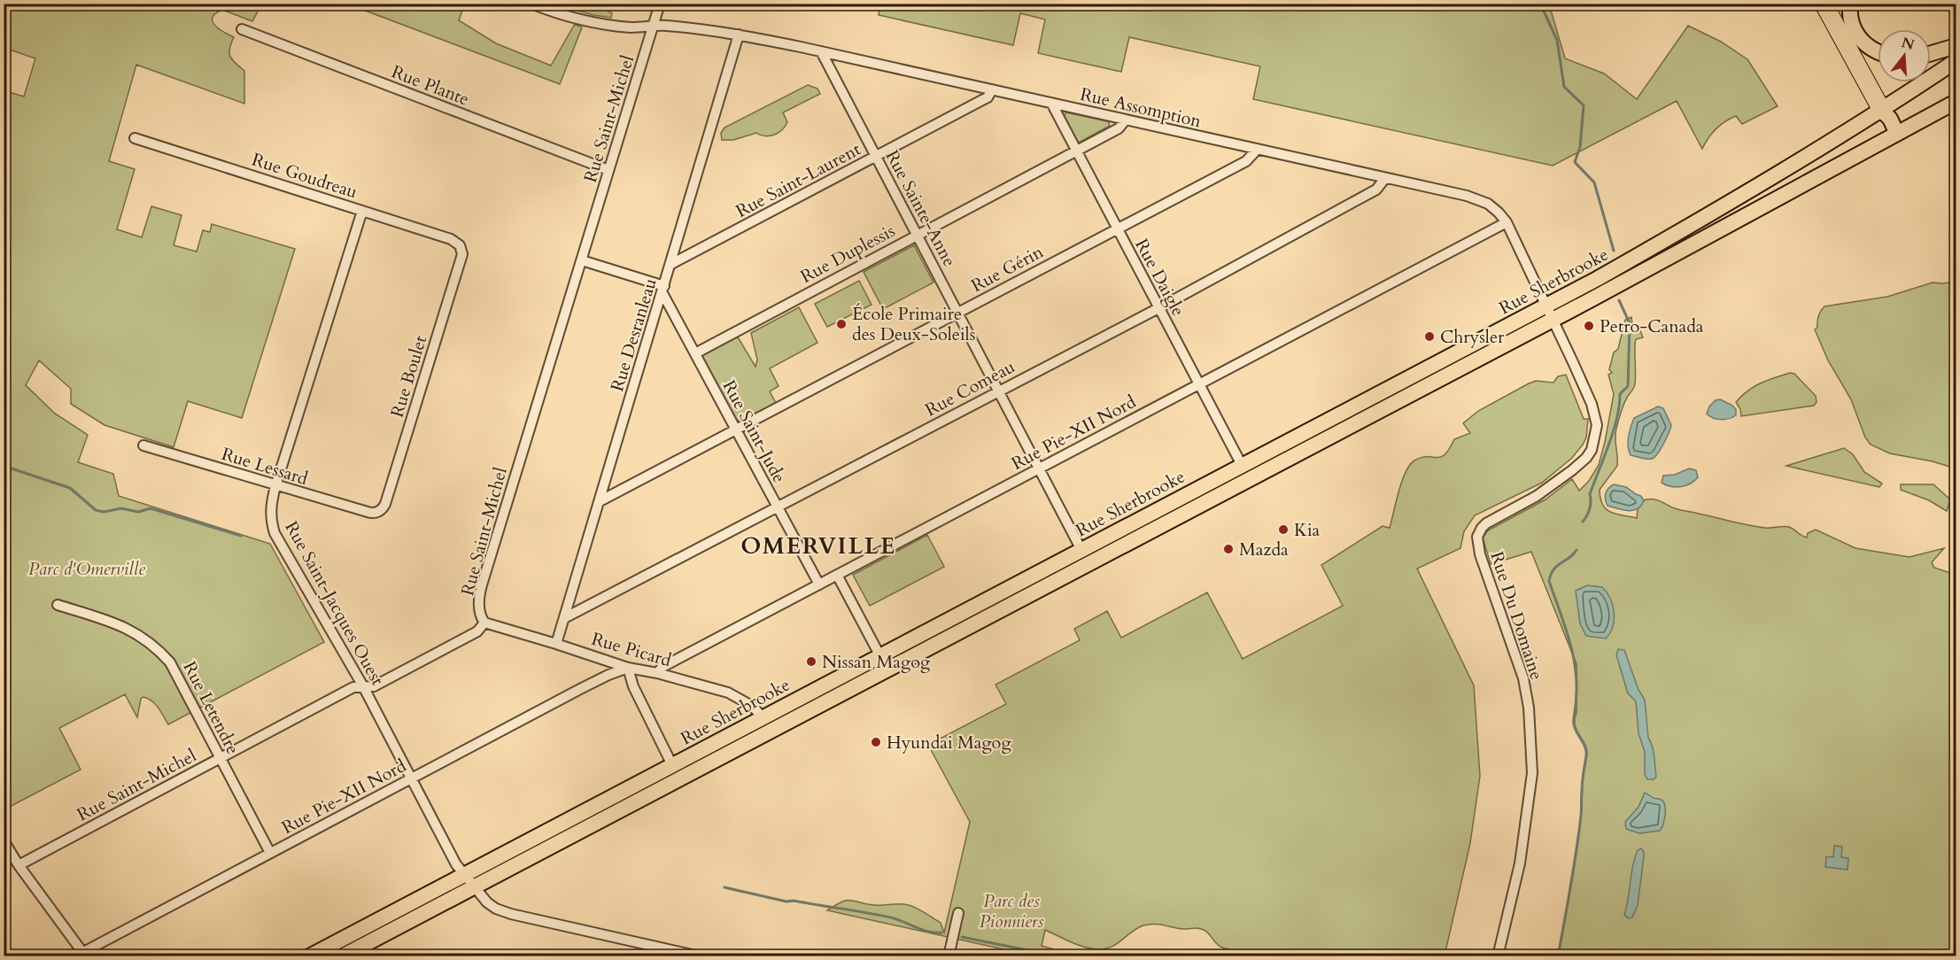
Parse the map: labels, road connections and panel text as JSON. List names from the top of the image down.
{
  "streets": {
    "main road": ["Rue Sherbrooke"],
    "street": [
      "Rue Plante",
      "Rue Assomption",
      "Rue Saint-Michel",
      "Rue Goudreau",
      "Rue Saint-Laurent",
      "Rue Sainte-Anne",
      "Rue Duplessis",
      "Rue Gérin",
      "Rue Daigle",
      "Rue Desranleau",
      "Rue Boulet",
      "Rue Comeau",
      "Rue Saint-Jude",
      "Rue Pie-XII Nord",
      "Rue Lessard",
      "Rue Saint-Jacques Ouest",
      "Rue Du Domaine",
      "Rue Picard",
      "Rue Letendre"
    ]
  },
  "crossings": [
    ["Rue Plante", "Rue Saint-Michel"],
    ["Rue Assomption", "Rue Saint-Michel"],
    ["Rue Assomption", "Rue Saint-Laurent"],
    ["Rue Assomption", "Rue Sainte-Anne"],
    ["Rue Assomption", "Rue Duplessis"],
    ["Rue Assomption", "Rue Gérin"],
    ["Rue Assomption", "Rue Daigle"],
    ["Rue Assomption", "Rue Sherbrooke"],
    ["Rue Assomption", "Rue Desranleau"],
    ["Rue Assomption", "Rue Comeau"],
    ["Rue Assomption", "Rue Pie-XII Nord"],
    ["Rue Assomption", "Rue Du Domaine"],
    ["Rue Saint-Michel", "Rue Saint-Jacques Ouest"],
    ["Rue Saint-Michel", "Rue Picard"],
    ["Rue Saint-Michel", "Rue Letendre"],
    ["Rue Goudreau", "Rue Boulet"],
    ["Rue Goudreau", "Rue Saint-Jacques Ouest"],
    ["Rue Saint-Laurent", "Rue Sainte-Anne"],
    ["Rue Saint-Laurent", "Rue Desranleau"],
    ["Rue Sainte-Anne", "Rue Duplessis"],
    ["Rue Sainte-Anne", "Rue Gérin"],
    ["Rue Sainte-Anne", "Rue Sherbrooke"],
    ["Rue Sainte-Anne", "Rue Comeau"],
    ["Rue Sainte-Anne", "Rue Pie-XII Nord"],
    ["Rue Duplessis", "Rue Daigle"],
    ["Rue Duplessis", "Rue Saint-Jude"],
    ["Rue Gérin", "Rue Daigle"],
    ["Rue Gérin", "Rue Desranleau"],
    ["Rue Gérin", "Rue Saint-Jude"],
    ["Rue Daigle", "Rue Sherbrooke"],
    ["Rue Daigle", "Rue Comeau"],
    ["Rue Daigle", "Rue Pie-XII Nord"],
    ["Rue Sherbrooke", "Rue Saint-Jacques Ouest"],
    ["Rue Sherbrooke", "Rue Du Domaine"],
    ["Rue Sherbrooke", "Rue Picard"],
    ["Rue Desranleau", "Rue Comeau"],
    ["Rue Desranleau", "Rue Saint-Jude"],
    ["Rue Desranleau", "Rue Picard"],
    ["Rue Boulet", "Rue Lessard"],
    ["Rue Comeau", "Rue Saint-Jude"],
    ["Rue Saint-Jude", "Rue Pie-XII Nord"],
    ["Rue Pie-XII Nord", "Rue Saint-Jacques Ouest"],
    ["Rue Pie-XII Nord", "Rue Picard"],
    ["Rue Pie-XII Nord", "Rue Letendre"],
    ["Rue Lessard", "Rue Saint-Jacques Ouest"]
  ],
  "districts": ["OMERVILLE"],
  "parks": ["Parc d'Omerville", "Parc des Pionniers"],
  "places": [
    "École Primaire des Deux-Soleils",
    "Petro-Canada",
    "Chrysler",
    "Kia",
    "Mazda",
    "Nissan Magog",
    "Hyundai Magog"
  ],
  "north": "top"
}
